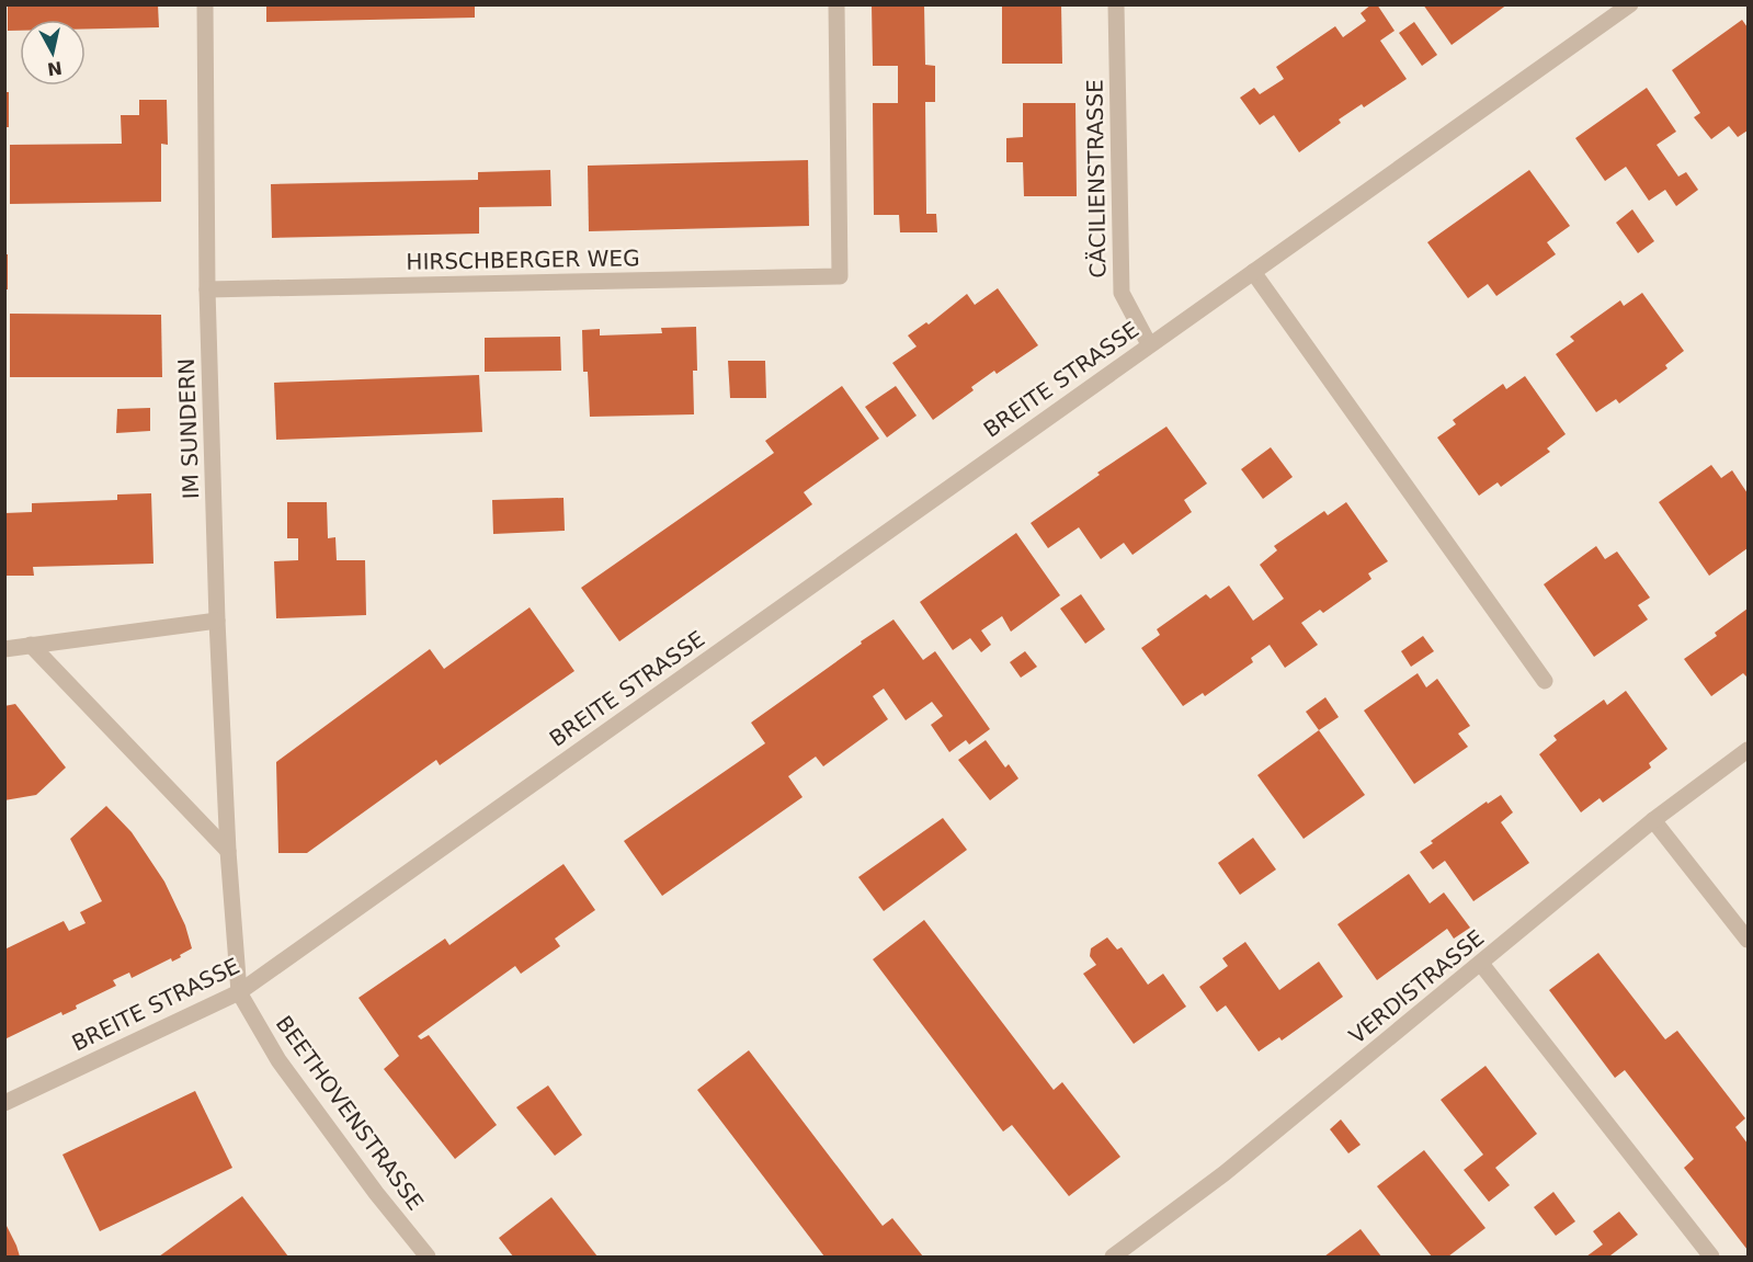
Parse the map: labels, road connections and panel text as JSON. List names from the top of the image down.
{
  "streets": {
    "street": [
      "CÄCILIENSTRASSE",
      "HIRSCHBERGER WEG",
      "BREITE STRASSE",
      "IM SUNDERN",
      "VERDISTRASSE",
      "BEETHOVENSTRASSE"
    ]
  },
  "crossings": [
    ["CÄCILIENSTRASSE", "BREITE STRASSE"],
    ["HIRSCHBERGER WEG", "IM SUNDERN"],
    ["BREITE STRASSE", "IM SUNDERN"],
    ["BREITE STRASSE", "BEETHOVENSTRASSE"],
    ["IM SUNDERN", "BEETHOVENSTRASSE"]
  ],
  "north": "bottom"
}
